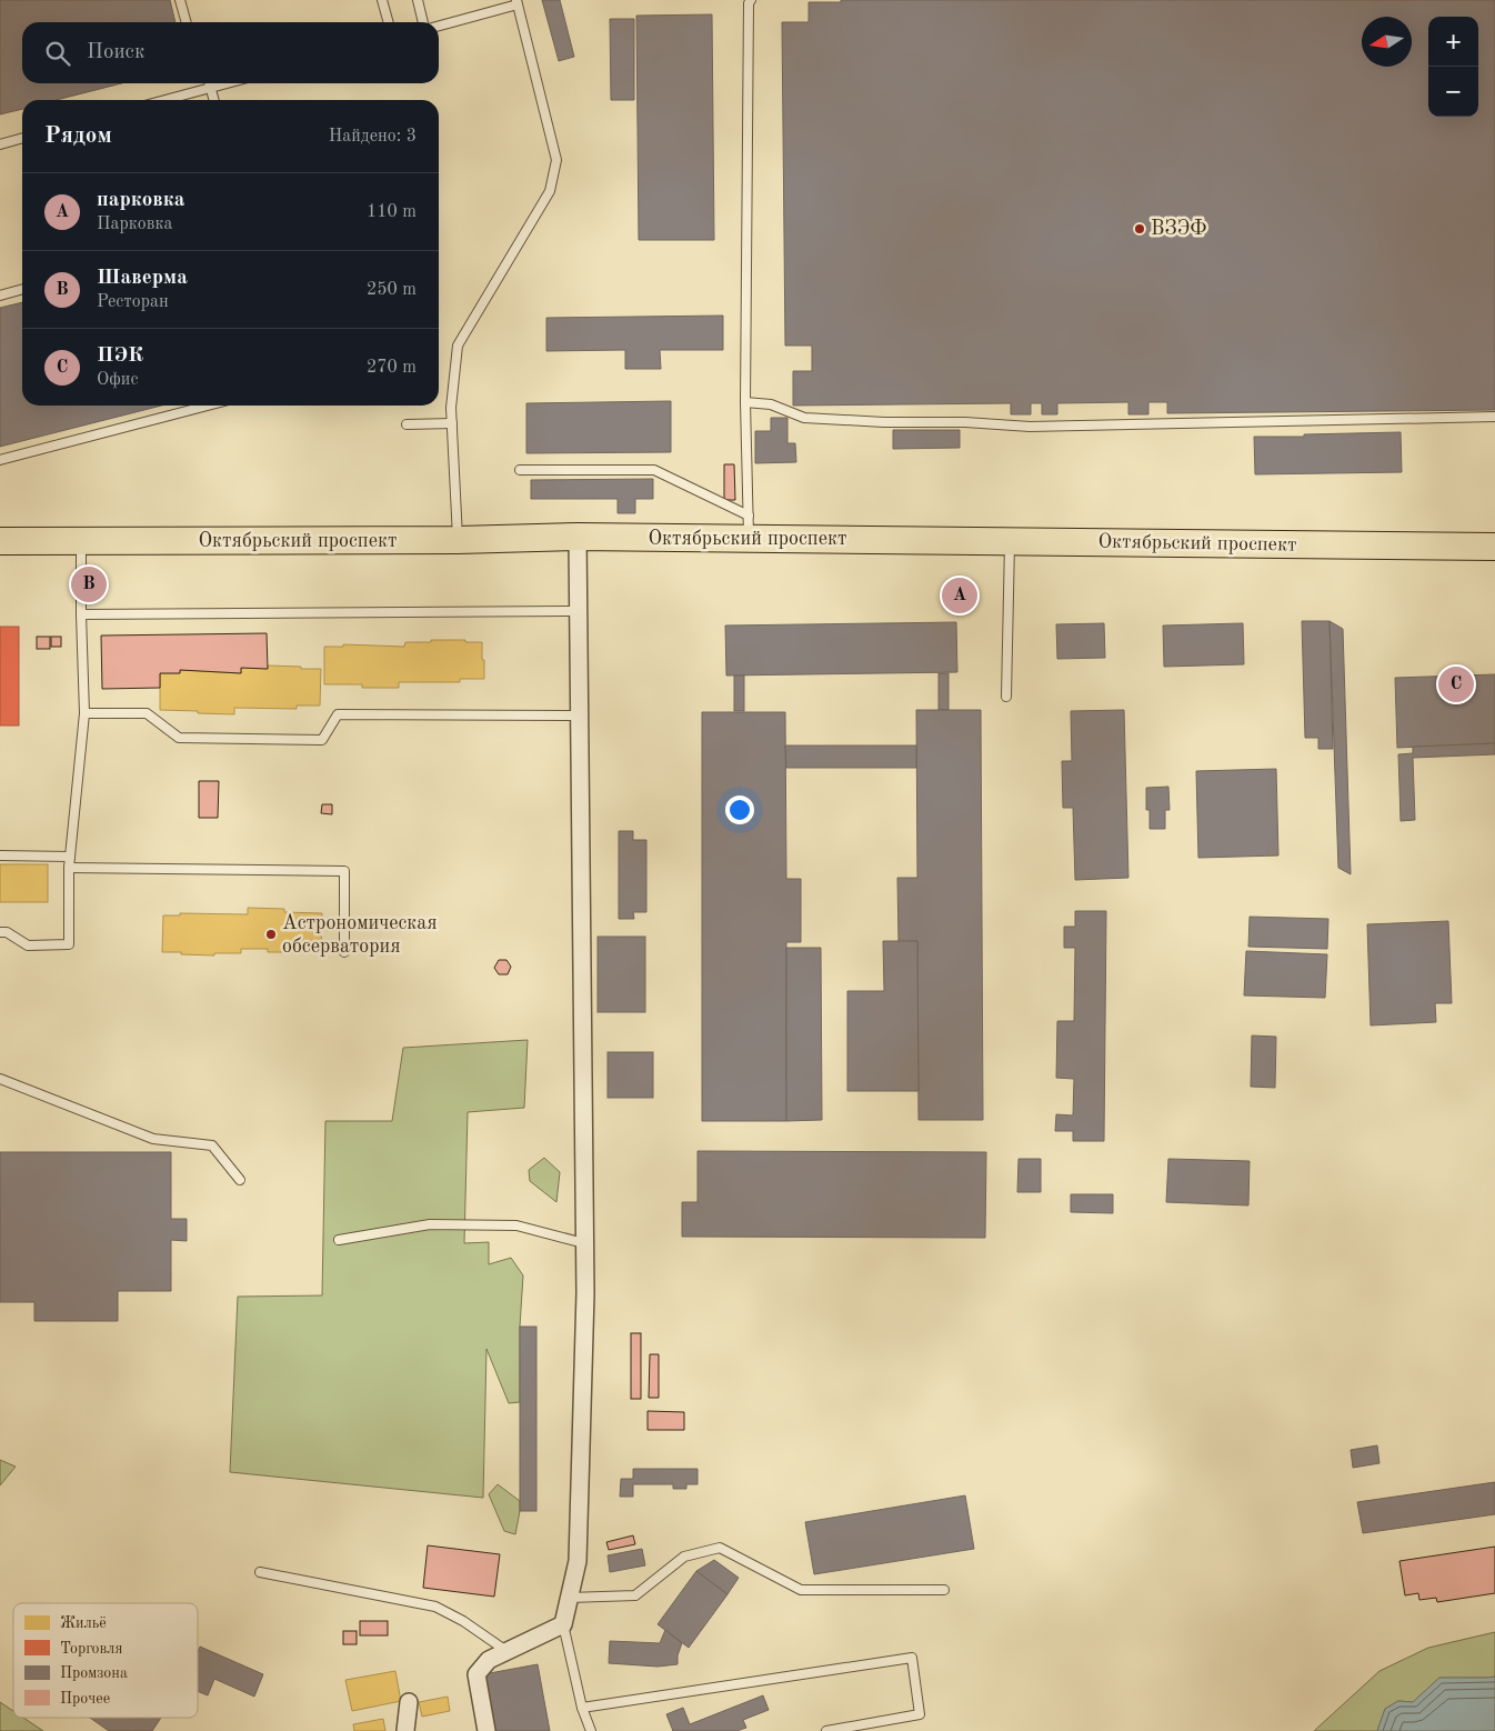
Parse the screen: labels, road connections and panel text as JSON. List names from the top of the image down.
{
  "streets": {
    "main road": ["Октябрьский проспект"]
  },
  "places": ["ВЗЭФ", "Aстрономическая обсерватория"],
  "legend": [
    "Жильё",
    "Торговля",
    "Промзона",
    "Прочее"
  ],
  "north": "left",
  "page": {
    "map_buttons": ["+", "−"],
    "search": "Поиск",
    "heading": ["Рядом", "Найдено: 3"],
    "list": [
      {
        "mark": "A",
        "name": "парковка",
        "note": "Парковка",
        "value": "110 m"
      },
      {
        "mark": "B",
        "name": "Шаверма",
        "note": "Ресторан",
        "value": "250 m"
      },
      {
        "mark": "C",
        "name": "ПЭК",
        "note": "Офис",
        "value": "270 m"
      }
    ],
    "pins": ["B", "A", "C"]
  }
}
